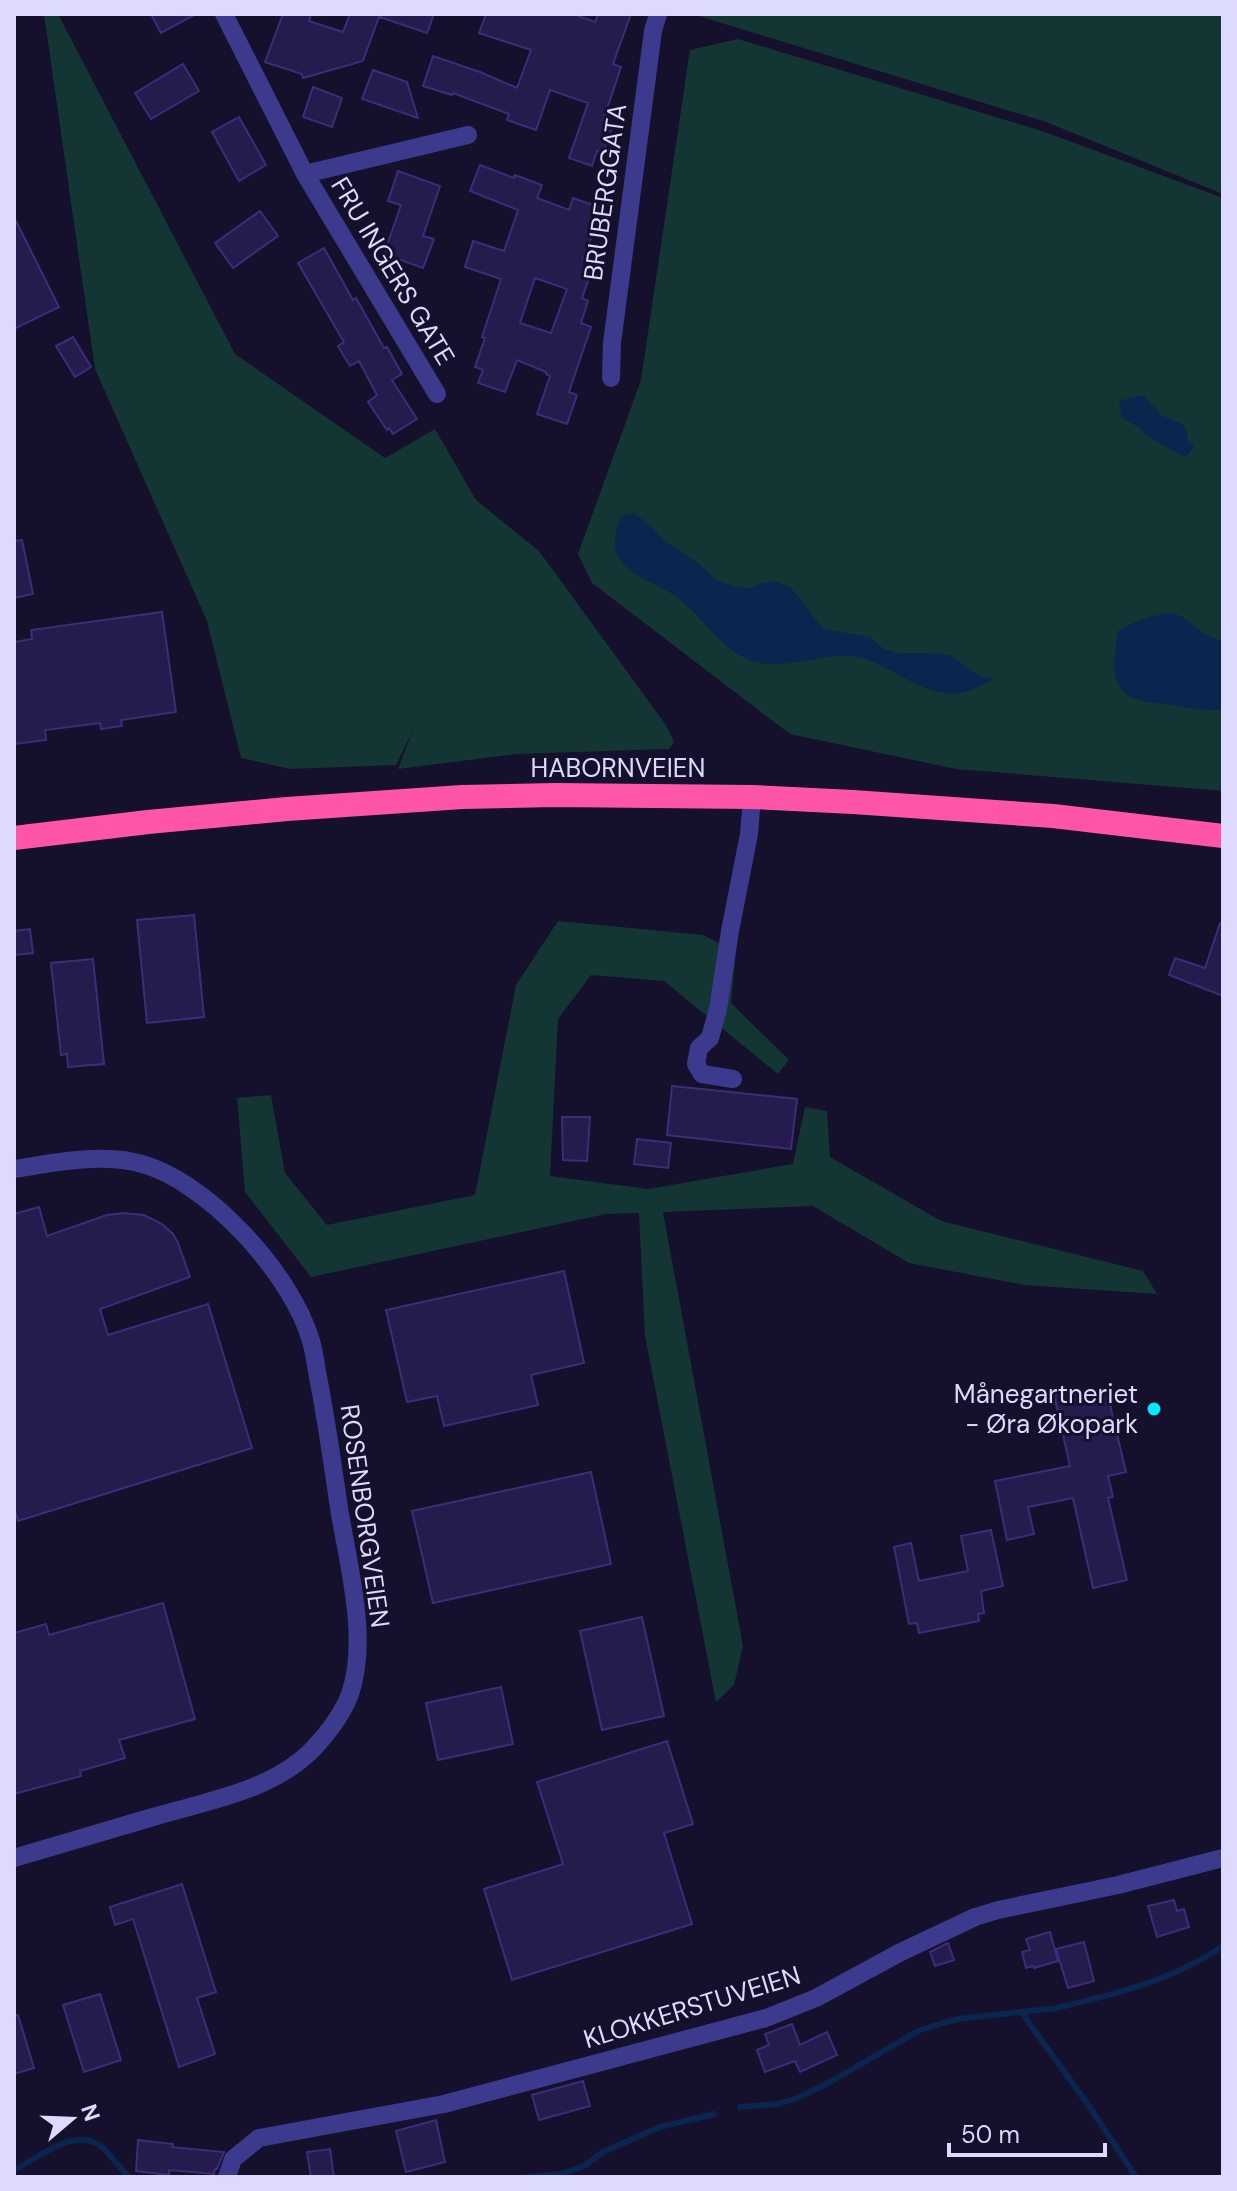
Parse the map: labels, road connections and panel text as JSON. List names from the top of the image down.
{
  "streets": {
    "highway": ["HABORNVEIEN"],
    "street": [
      "BRUBERGGATA",
      "FRU INGERS GATE",
      "ROSENBORGVEIEN",
      "KLOKKERSTUVEIEN"
    ]
  },
  "places": ["Månegartneriet - Øra Økopark"],
  "scale_bar": "50 m",
  "north": "right"
}
